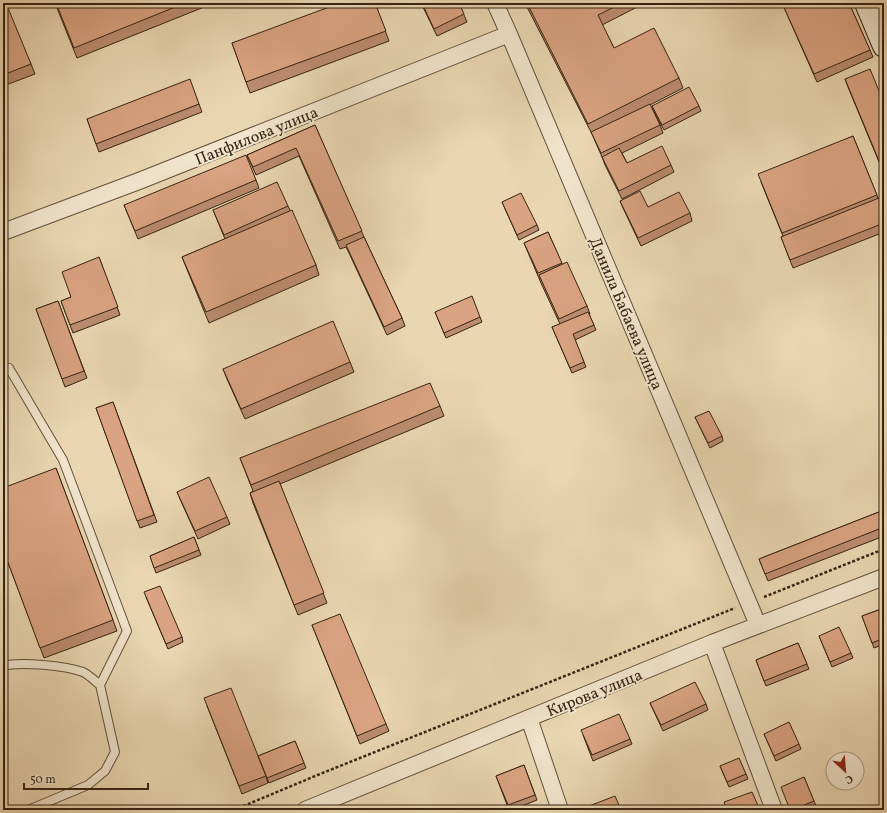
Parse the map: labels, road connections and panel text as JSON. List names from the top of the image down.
{
  "streets": {
    "street": ["Панфилова улица", "Данила Бабаева улица", "Кирова улица"]
  },
  "crossings": [
    ["Панфилова улица", "Данила Бабаева улица"],
    ["Данила Бабаева улица", "Кирова улица"]
  ],
  "scale_bar": "50 m",
  "north": "bottom right"
}
